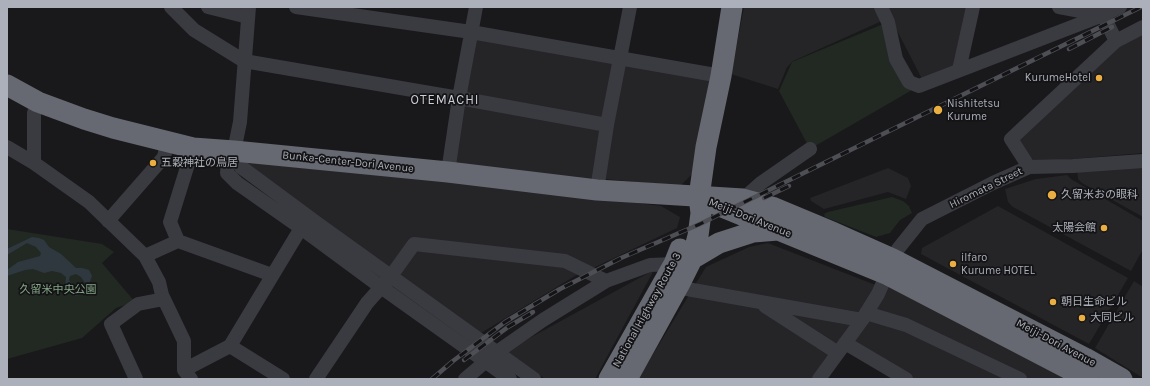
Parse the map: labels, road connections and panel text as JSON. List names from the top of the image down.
{
  "streets": {
    "highway": ["Bunka-Center-Dori Avenue", "Meiji-Dori Avenue", "National Highway Route 3"],
    "street": ["Hiromata Street"]
  },
  "crossings": [
    ["Bunka-Center-Dori Avenue", "Meiji-Dori Avenue"],
    ["Bunka-Center-Dori Avenue", "National Highway Route 3"],
    ["Hiromata Street", "Meiji-Dori Avenue"],
    ["Meiji-Dori Avenue", "National Highway Route 3"]
  ],
  "districts": ["OTEMACHI"],
  "parks": ["久留米中央公園"],
  "places": [
    "KurumeHotel",
    "Nishitetsu Kurume",
    "五穀神社の鳥居",
    "久留米おの眼科",
    "太陽会館",
    "ilfaro Kurume HOTEL",
    "朝日生命ビル",
    "大同ビル"
  ]
}
